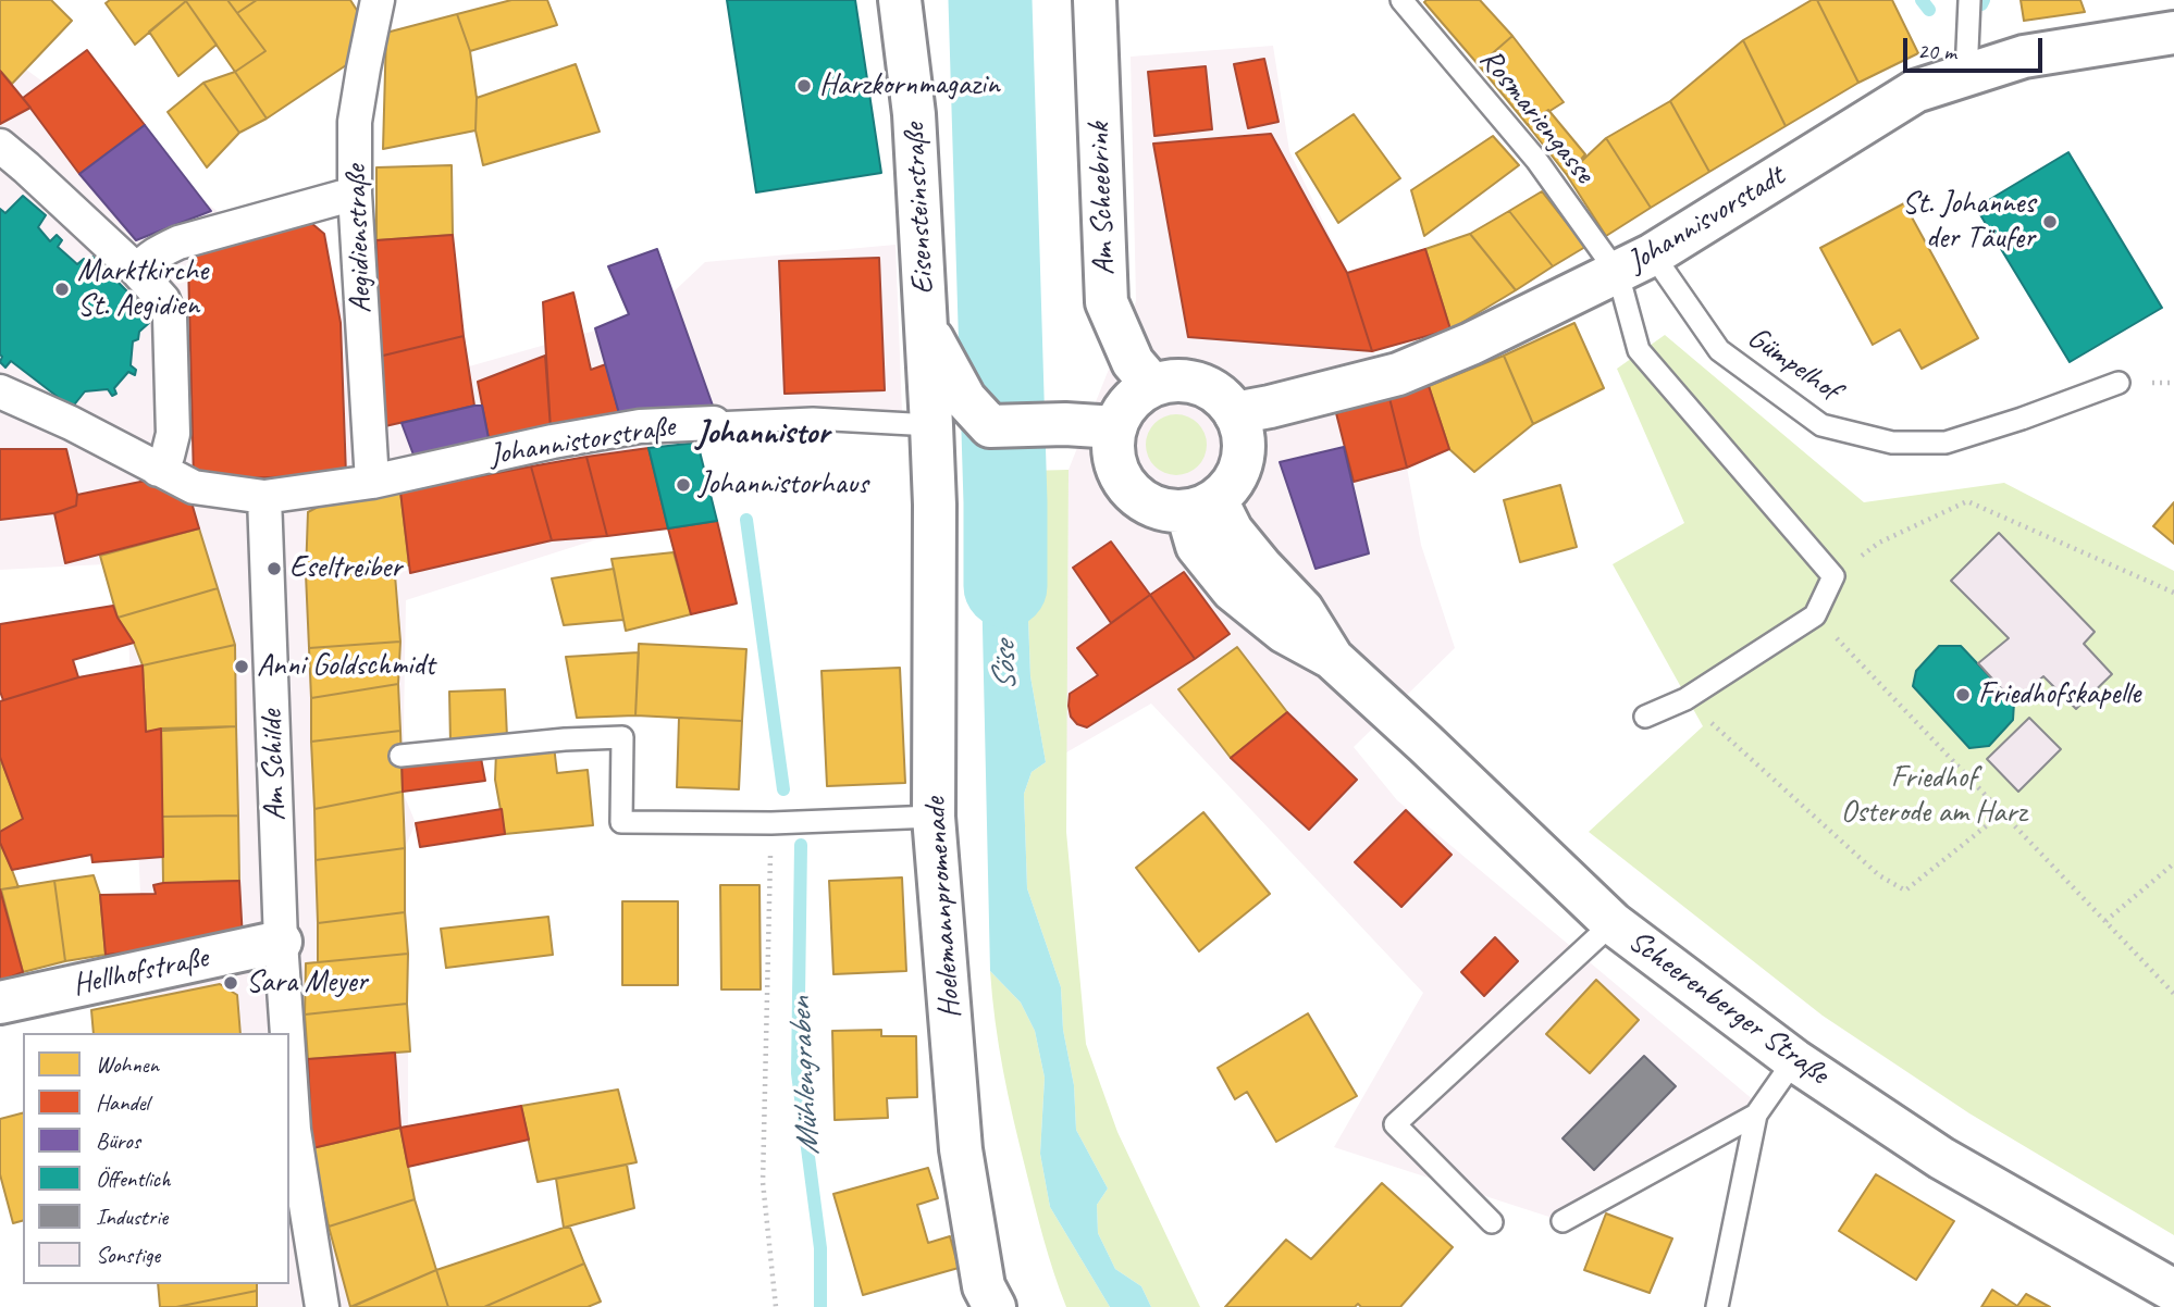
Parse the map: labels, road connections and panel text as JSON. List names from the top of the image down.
{
  "streets": {
    "street": [
      "Am Scheebrink",
      "Eisensteinstraße",
      "Johannisvorstadt",
      "Aegidienstraße",
      "Johannistorstraße",
      "Am Schilde",
      "Hoelemannpromenade",
      "Hellhofstraße",
      "Scheerenberger Straße"
    ],
    "lane": ["Rosmariengasse", "Gümpelhof"]
  },
  "crossings": [
    ["Rosmariengasse", "Johannisvorstadt"],
    ["Rosmariengasse", "Gümpelhof"],
    ["Am Scheebrink", "Johannisvorstadt"],
    ["Am Scheebrink", "Scheerenberger Straße"],
    ["Eisensteinstraße", "Johannistorstraße"],
    ["Eisensteinstraße", "Hoelemannpromenade"],
    ["Johannisvorstadt", "Gümpelhof"],
    ["Johannisvorstadt", "Scheerenberger Straße"],
    ["Aegidienstraße", "Johannistorstraße"],
    ["Johannistorstraße", "Am Schilde"],
    ["Johannistorstraße", "Hoelemannpromenade"],
    ["Am Schilde", "Hellhofstraße"]
  ],
  "districts": ["Johannistor"],
  "water": ["Söse", "Mühlengraben"],
  "parks": ["Friedhof Osterode am Harz"],
  "places": [
    "Harzkornmagazin",
    "St. Johannes der Täufer",
    "Marktkirche St. Aegidien",
    "Johannistorhaus",
    "Eseltreiber",
    "Anni Goldschmidt",
    "Friedhofskapelle",
    "Sara Meyer"
  ],
  "legend": [
    "Wohnen",
    "Handel",
    "Büros",
    "Öffentlich",
    "Industrie",
    "Sonstige"
  ],
  "scale_bar": "20 m"
}
